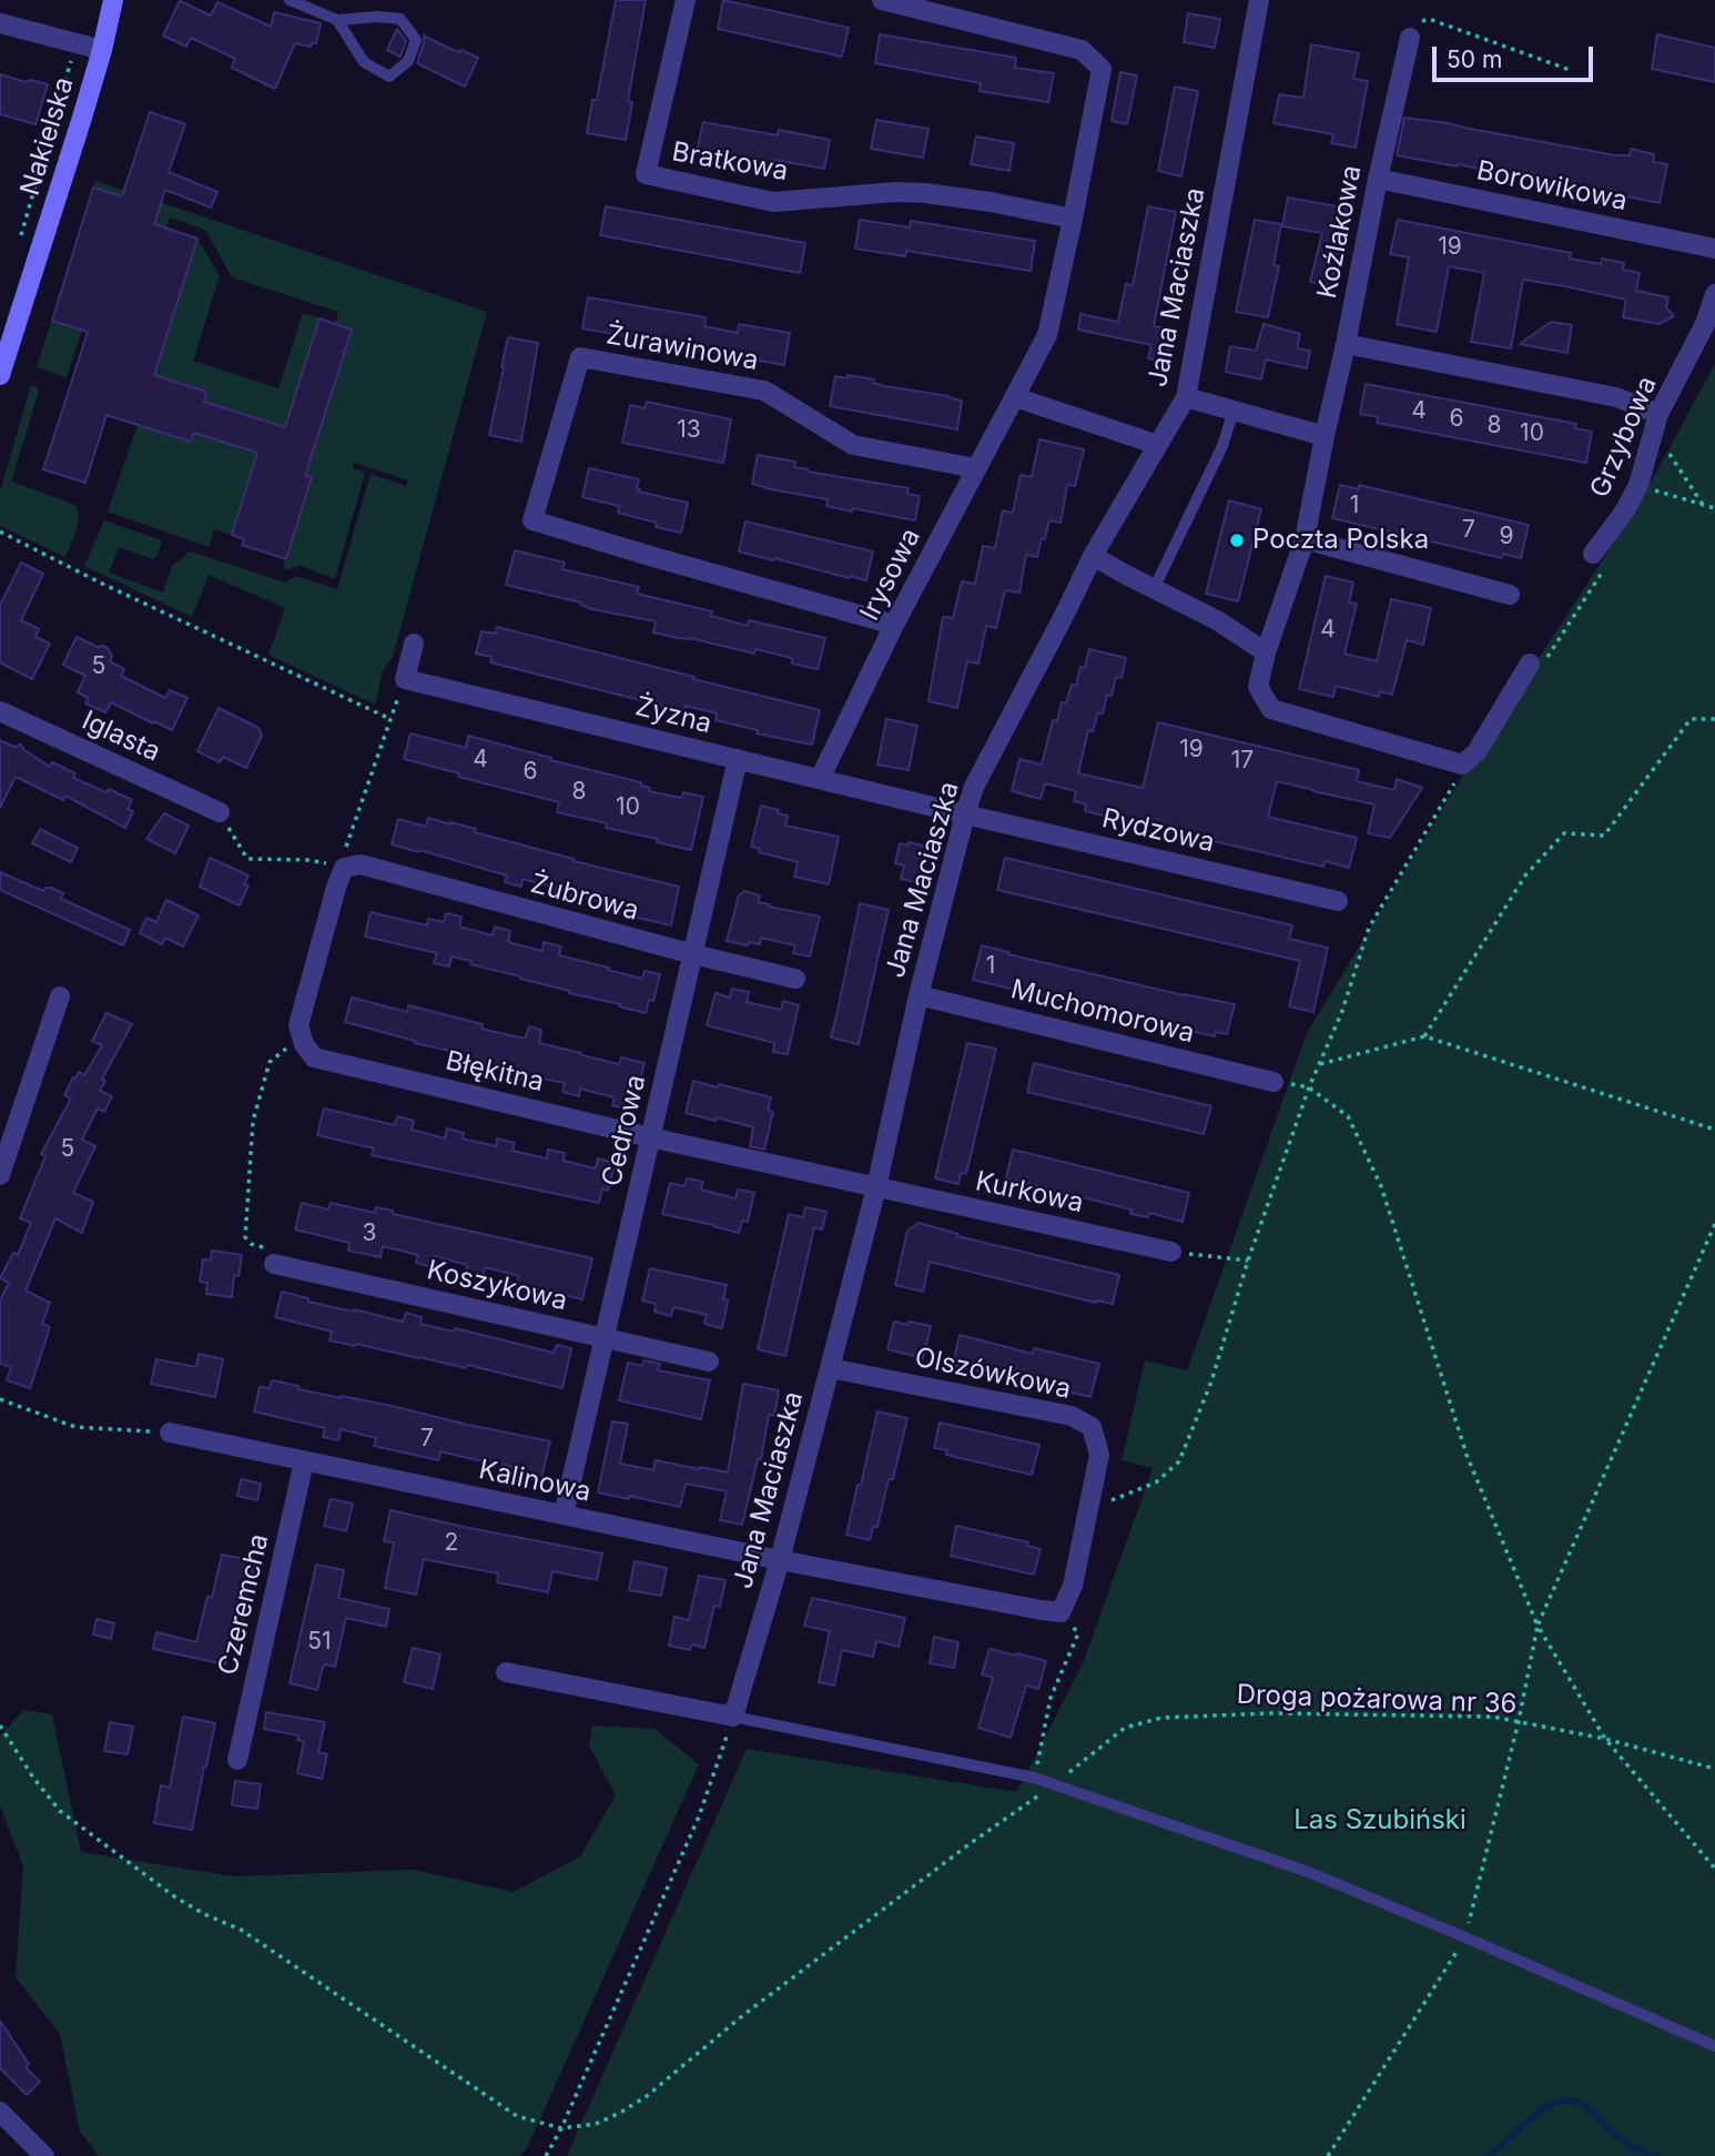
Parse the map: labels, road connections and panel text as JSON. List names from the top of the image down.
{
  "streets": {
    "main road": ["Nakielska"],
    "street": [
      "Bratkowa",
      "Borowikowa",
      "Koźlakowa",
      "Jana Maciaszka",
      "Żurawinowa",
      "Grzybowa",
      "Irysowa",
      "Żyzna",
      "Iglasta",
      "Rydzowa",
      "Żubrowa",
      "Muchomorowa",
      "Błękitna",
      "Cedrowa",
      "Kurkowa",
      "Koszykowa",
      "Olszówkowa",
      "Kalinowa",
      "Czeremcha"
    ],
    "path": ["Droga pożarowa nr 36"]
  },
  "crossings": [
    ["Bratkowa", "Irysowa"],
    ["Borowikowa", "Koźlakowa"],
    ["Jana Maciaszka", "Żyzna"],
    ["Jana Maciaszka", "Rydzowa"],
    ["Jana Maciaszka", "Muchomorowa"],
    ["Jana Maciaszka", "Błękitna"],
    ["Jana Maciaszka", "Kurkowa"],
    ["Jana Maciaszka", "Olszówkowa"],
    ["Jana Maciaszka", "Kalinowa"],
    ["Żurawinowa", "Irysowa"],
    ["Irysowa", "Żyzna"],
    ["Żyzna", "Rydzowa"],
    ["Żyzna", "Cedrowa"],
    ["Żubrowa", "Cedrowa"],
    ["Błękitna", "Cedrowa"],
    ["Błękitna", "Kurkowa"],
    ["Cedrowa", "Koszykowa"],
    ["Cedrowa", "Kalinowa"],
    ["Olszówkowa", "Kalinowa"],
    ["Kalinowa", "Czeremcha"]
  ],
  "parks": ["Las Szubiński"],
  "places": ["Poczta Polska"],
  "house_numbers": [
    "19",
    "4",
    "6",
    "8",
    "13",
    "10",
    "1",
    "7",
    "9",
    "4",
    "5",
    "19",
    "4",
    "17",
    "6",
    "8",
    "10",
    "1",
    "5",
    "3",
    "7",
    "2",
    "51"
  ],
  "scale_bar": "50 m"
}
